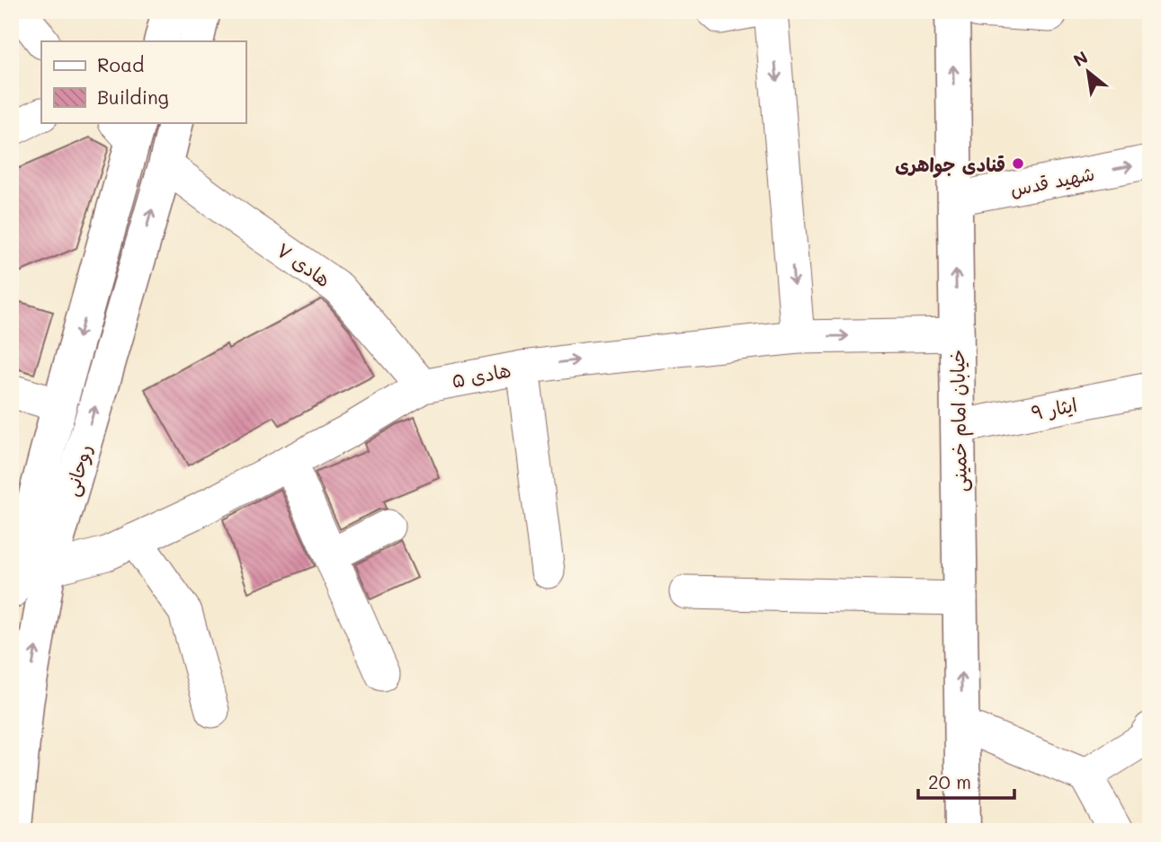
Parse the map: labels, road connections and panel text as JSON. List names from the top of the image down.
{
  "streets": {
    "main road": ["خیابان امام خمینی", "روحانی"],
    "street": [
      "شهید قدس",
      "هادی ۷",
      "هادی ۵",
      "ایثار ۹"
    ]
  },
  "crossings": [
    ["شهید قدس", "خیابان امام خمینی"],
    ["هادی ۷", "هادی ۵"],
    ["هادی ۷", "روحانی"],
    ["هادی ۵", "خیابان امام خمینی"],
    ["هادی ۵", "روحانی"],
    ["ایثار ۹", "خیابان امام خمینی"]
  ],
  "one_way": ["خیابان امام خمینی"],
  "places": ["قنادی جواهری"],
  "legend": ["Road", "Building"],
  "scale_bar": "20 m",
  "north": "top left"
}
